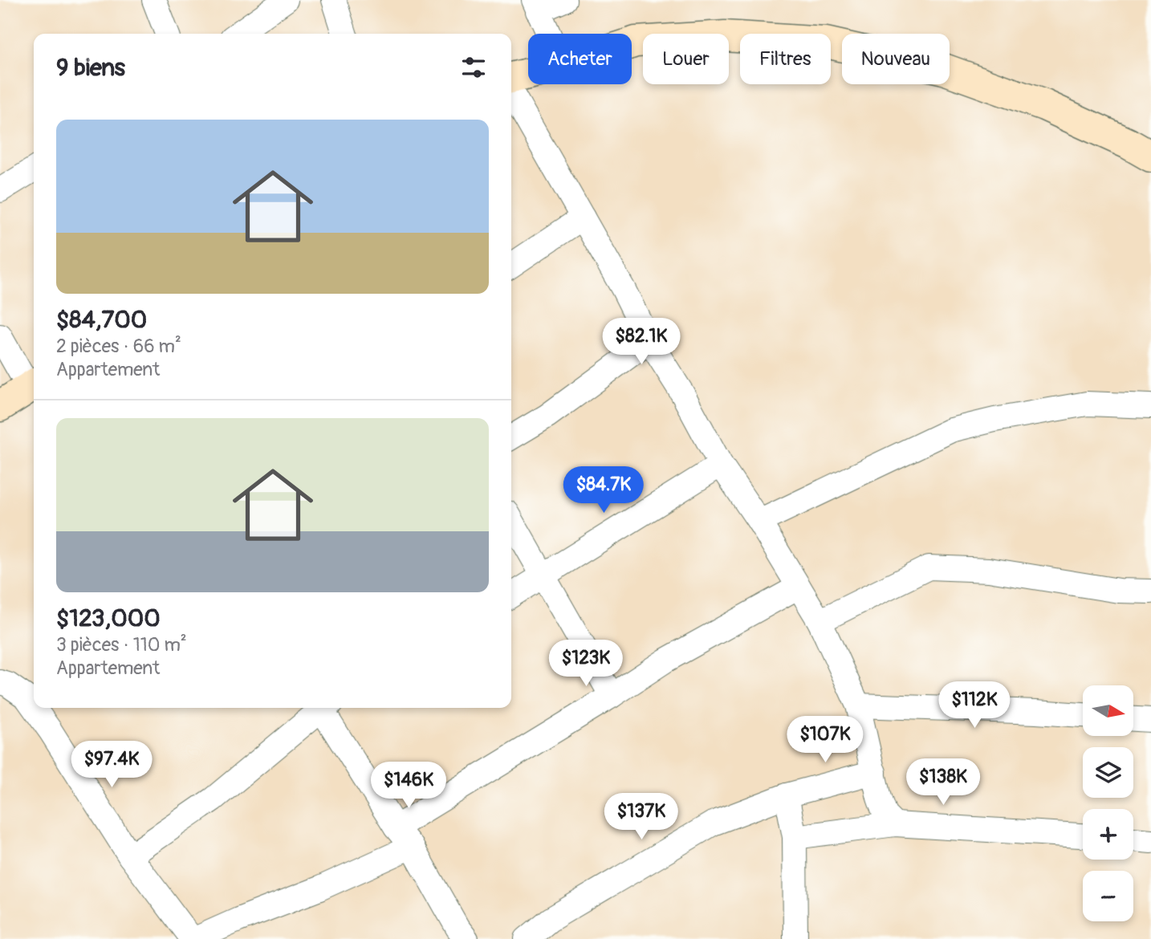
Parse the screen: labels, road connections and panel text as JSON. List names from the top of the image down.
{
  "north": "right",
  "page": {
    "chip": [
      "Acheter",
      "Louer",
      "Filtres",
      "Nouveau"
    ],
    "heading": "9 biens",
    "list": [
      {
        "name": "$84,700",
        "note": "2 pièces · 66 m² · Appartement"
      },
      {
        "name": "$123,000",
        "note": "3 pièces · 110 m² · Appartement"
      }
    ],
    "price": [
      "$82.1K",
      "$84.7K",
      "$123K",
      "$112K",
      "$107K",
      "$97.4K",
      "$138K",
      "$146K",
      "$137K"
    ],
    "map_buttons": ["+", "−"]
  }
}
